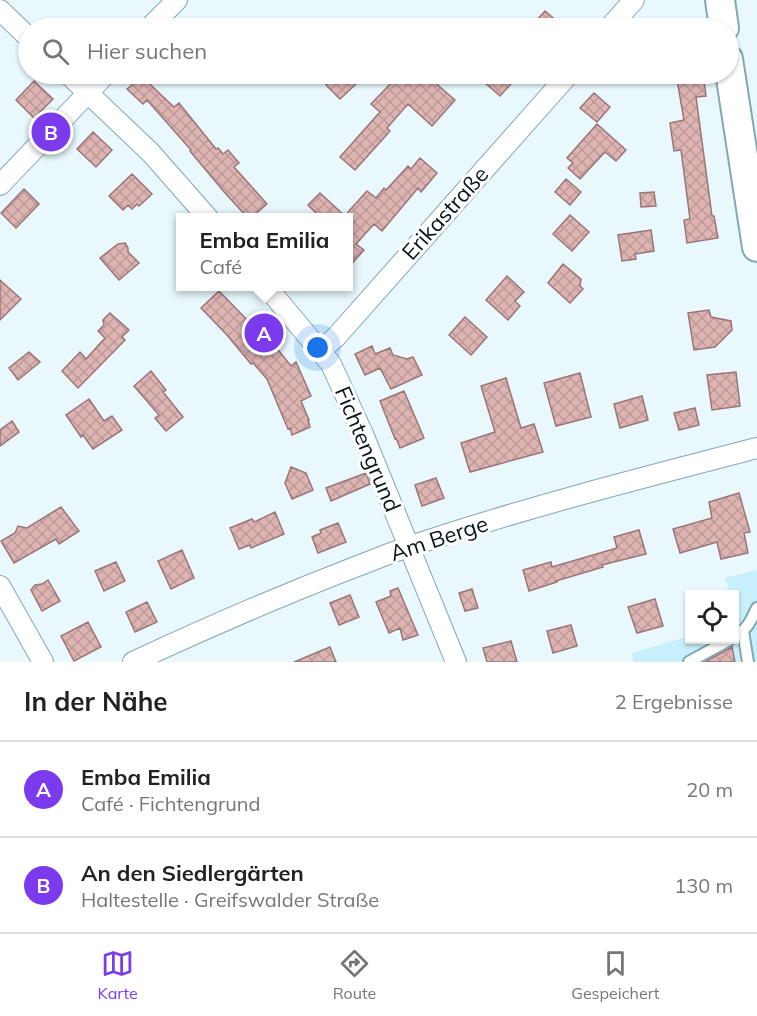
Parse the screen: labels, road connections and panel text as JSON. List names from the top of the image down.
{
  "streets": {
    "street": ["Erikastraße", "Fichtengrund", "Am Berge"]
  },
  "crossings": [
    ["Erikastraße", "Fichtengrund"],
    ["Fichtengrund", "Am Berge"]
  ],
  "page": {
    "search": "Hier suchen",
    "pins": ["B", "A"],
    "popup": ["Emba Emilia", "Café"],
    "heading": ["In der Nähe", "2 Ergebnisse"],
    "list": [
      {
        "mark": "A",
        "name": "Emba Emilia",
        "note": "Café · Fichtengrund",
        "value": "20 m"
      },
      {
        "mark": "B",
        "name": "An den Siedlergärten",
        "note": "Haltestelle · Greifswalder Straße",
        "value": "130 m"
      }
    ],
    "nav": ["Karte", "Route", "Gespeichert"]
  }
}
